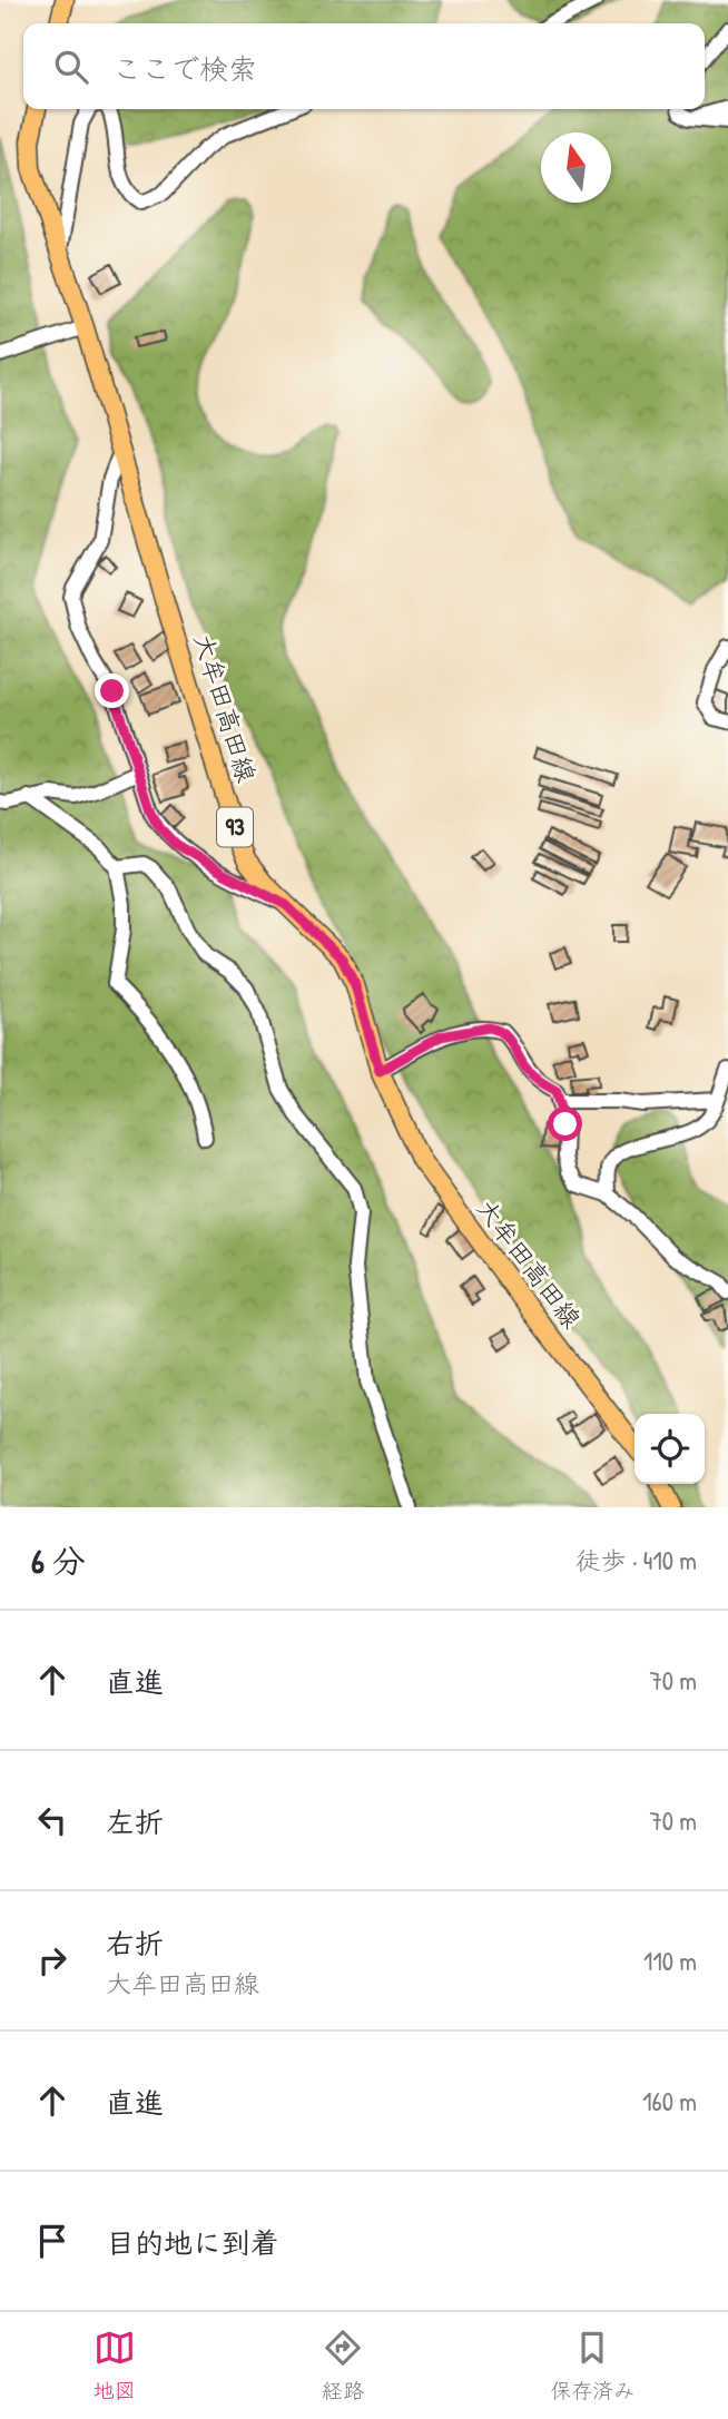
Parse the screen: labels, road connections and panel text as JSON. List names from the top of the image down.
{
  "streets": {
    "main road": ["大牟田高田線", "93"]
  },
  "north": "top",
  "page": {
    "search": "ここで検索",
    "heading": ["6 分", "徒歩 · 410 m"],
    "list": [
      ["直進", "70 m"],
      ["左折", "70 m"],
      ["右折", "大牟田高田線", "110 m"],
      ["直進", "160 m"],
      "目的地に到着"
    ],
    "nav": ["地図", "経路", "保存済み"]
  }
}
